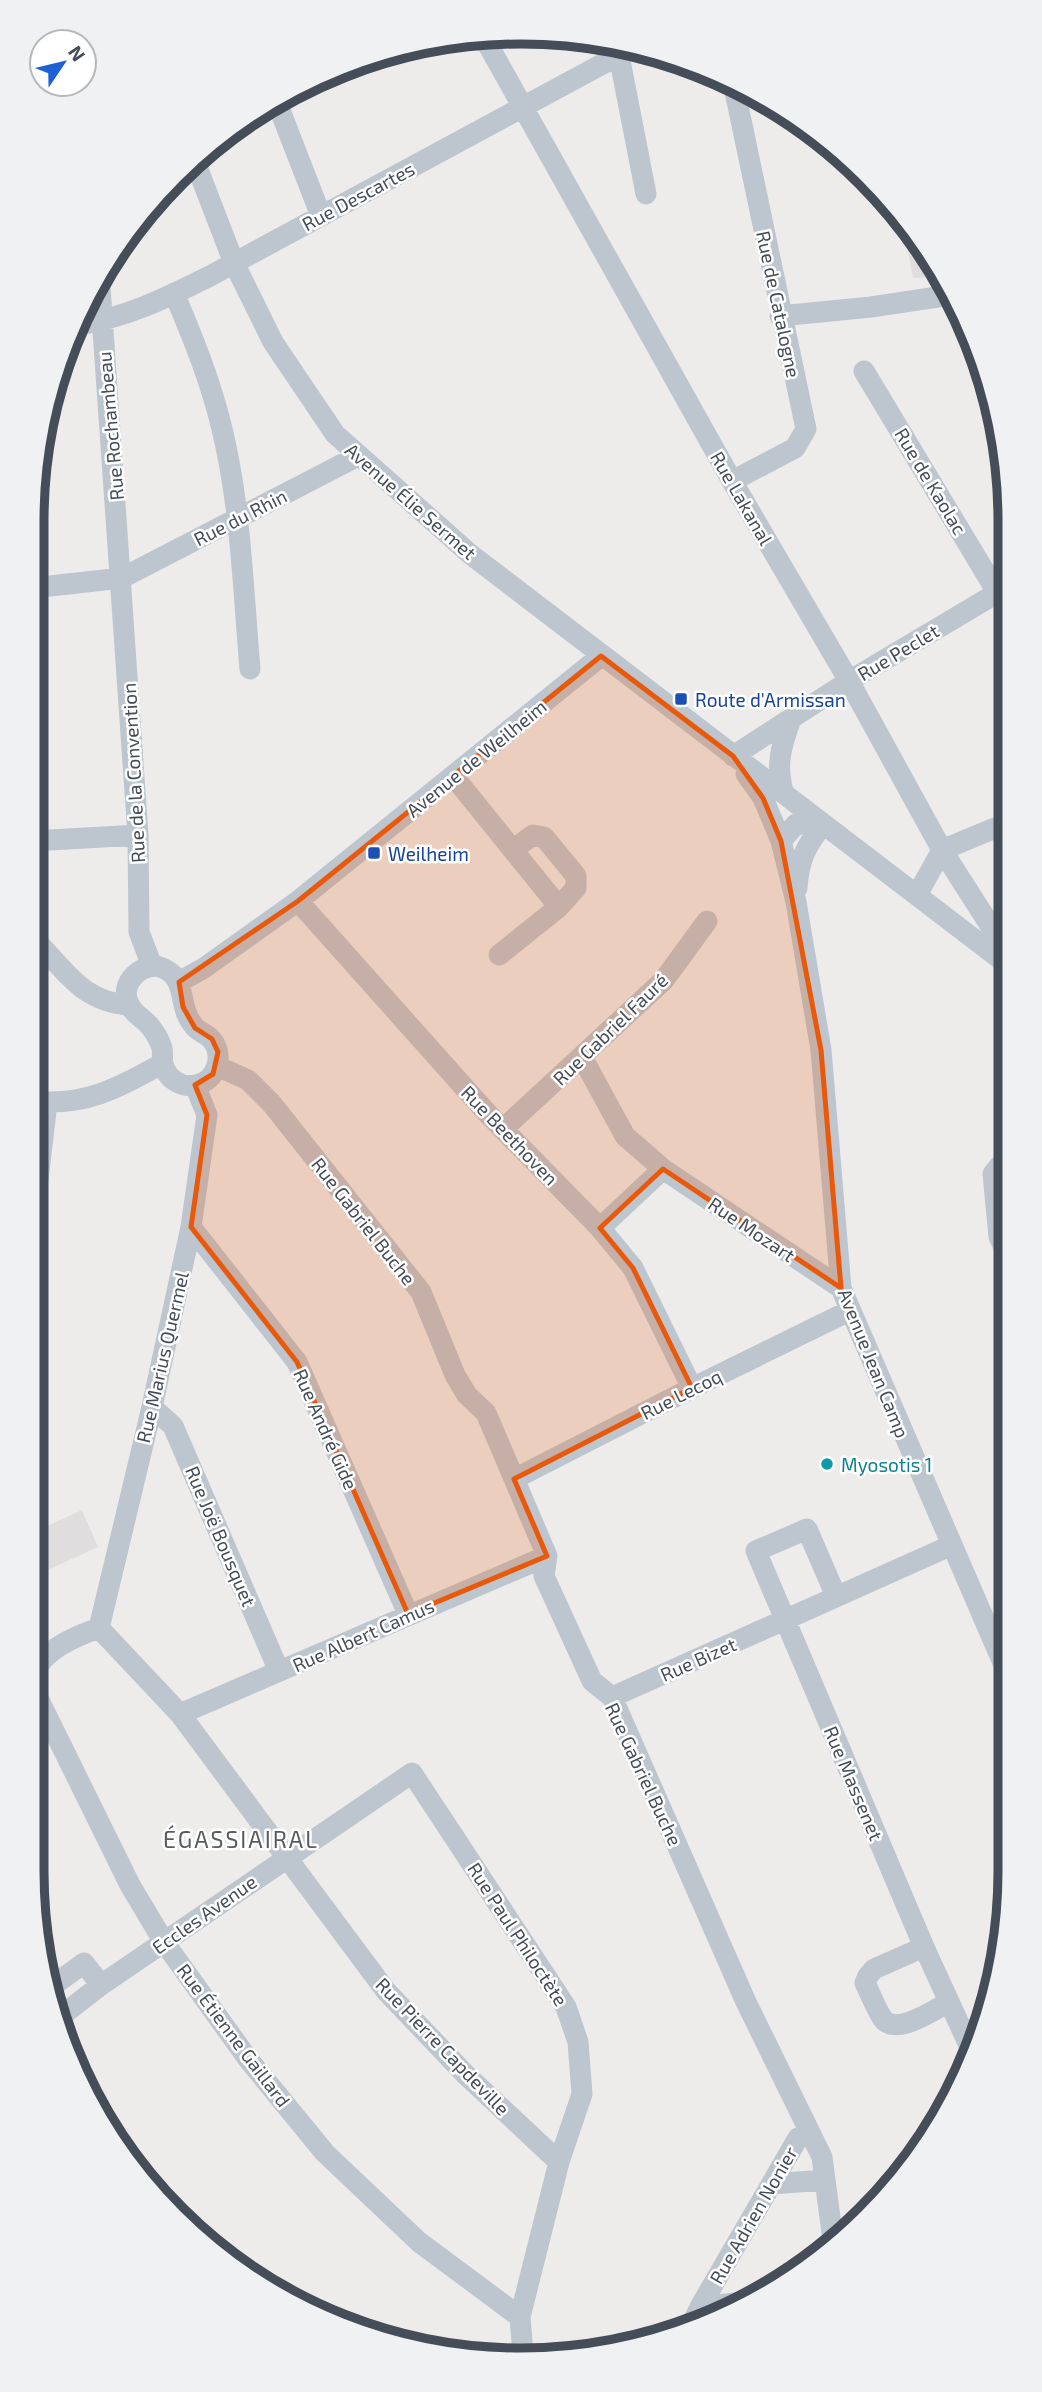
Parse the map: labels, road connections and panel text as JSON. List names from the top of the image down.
{
  "streets": {
    "street": [
      "Rue Descartes",
      "Rue de Catalogne",
      "Rue Rochambeau",
      "Rue de Kaolac",
      "Rue Lakanal",
      "Avenue Élie Sermet",
      "Rue du Rhin",
      "Rue Peclet",
      "Avenue de Weilheim",
      "Rue de la Convention",
      "Rue Gabriel Fauré",
      "Rue Beethoven",
      "Rue Gabriel Buche",
      "Rue Mozart",
      "Rue Marius Quermel",
      "Avenue Jean Camp",
      "Rue Lecoq",
      "Rue André Gide",
      "Rue Joë Bousquet",
      "Rue Albert Camus",
      "Rue Bizet",
      "Rue Massenet",
      "Eccles Avenue",
      "Rue Paul Philoctète",
      "Rue Étienne Gaillard",
      "Rue Pierre Capdeville",
      "Rue Adrien Nonier"
    ]
  },
  "crossings": [
    ["Rue Descartes", "Rue Rochambeau"],
    ["Rue Descartes", "Rue Lakanal"],
    ["Rue Descartes", "Avenue Élie Sermet"],
    ["Rue de Catalogne", "Rue Lakanal"],
    ["Rue Rochambeau", "Rue du Rhin"],
    ["Rue Rochambeau", "Rue de la Convention"],
    ["Rue Lakanal", "Rue Peclet"],
    ["Avenue Élie Sermet", "Rue du Rhin"],
    ["Avenue Élie Sermet", "Rue Peclet"],
    ["Avenue Élie Sermet", "Avenue de Weilheim"],
    ["Avenue Élie Sermet", "Avenue Jean Camp"],
    ["Rue du Rhin", "Rue de la Convention"],
    ["Rue Peclet", "Avenue Jean Camp"],
    ["Avenue de Weilheim", "Rue Beethoven"],
    ["Rue Gabriel Fauré", "Rue Beethoven"],
    ["Rue Gabriel Fauré", "Rue Mozart"],
    ["Rue Beethoven", "Rue Lecoq"],
    ["Rue Gabriel Buche", "Rue Lecoq"],
    ["Rue Gabriel Buche", "Rue Albert Camus"],
    ["Rue Gabriel Buche", "Rue Bizet"],
    ["Rue Gabriel Buche", "Rue Adrien Nonier"],
    ["Rue Mozart", "Avenue Jean Camp"],
    ["Rue Marius Quermel", "Rue André Gide"],
    ["Rue Marius Quermel", "Rue Joë Bousquet"],
    ["Rue Marius Quermel", "Rue Pierre Capdeville"],
    ["Avenue Jean Camp", "Rue Lecoq"],
    ["Avenue Jean Camp", "Rue Bizet"],
    ["Rue André Gide", "Rue Albert Camus"],
    ["Rue Joë Bousquet", "Rue Albert Camus"],
    ["Rue Albert Camus", "Rue Pierre Capdeville"],
    ["Rue Bizet", "Rue Massenet"],
    ["Eccles Avenue", "Rue Paul Philoctète"],
    ["Eccles Avenue", "Rue Étienne Gaillard"],
    ["Eccles Avenue", "Rue Pierre Capdeville"],
    ["Rue Paul Philoctète", "Rue Étienne Gaillard"],
    ["Rue Paul Philoctète", "Rue Pierre Capdeville"]
  ],
  "districts": ["ÉGASSIAIRAL"],
  "places": {
    "transit": ["Route d'Armissan", "Weilheim"],
    "other": ["Myosotis 1"]
  },
  "north": "top right"
}
